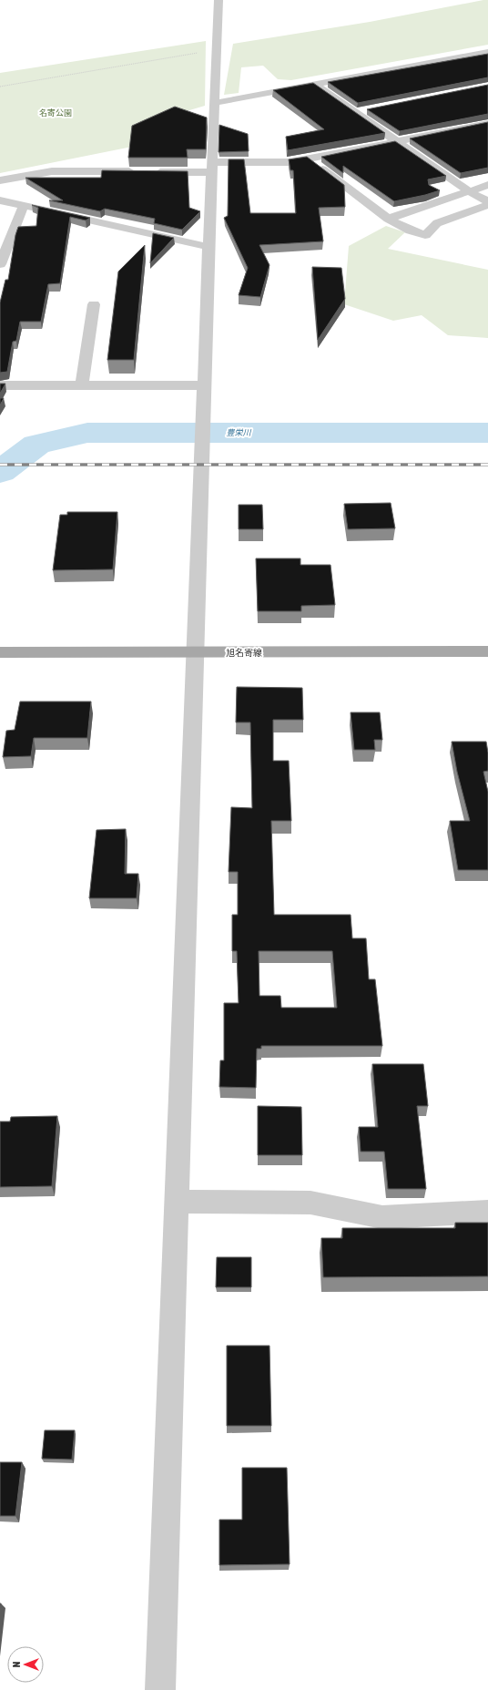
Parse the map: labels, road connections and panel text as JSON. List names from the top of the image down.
{
  "streets": {
    "main road": ["旭名寄線"]
  },
  "water": ["豊栄川"],
  "parks": ["名寄公園"],
  "north": "left"
}
